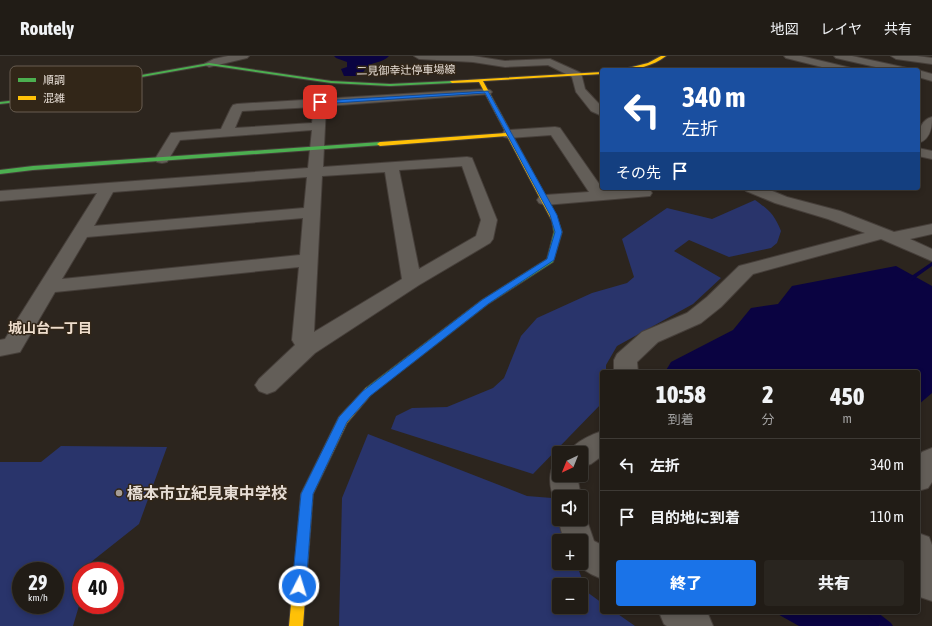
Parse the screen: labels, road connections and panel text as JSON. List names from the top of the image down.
{
  "streets": {
    "street": ["二見御幸辻停車場線"]
  },
  "districts": ["城山台一丁目"],
  "places": ["橋本市立紀見東中学校"],
  "legend": ["順調", "混雑"],
  "north": "bottom left",
  "page": {
    "header": "Routely",
    "nav": ["地図", "レイヤ", "共有"],
    "turn": ["340 m", "左折"],
    "then": "その先",
    "eta": [
      "10:58",
      "到着",
      "2",
      "分",
      "450",
      "m"
    ],
    "list": [
      {
        "name": "左折",
        "value": "340 m"
      },
      {
        "name": "目的地に到着",
        "value": "110 m"
      }
    ],
    "map_buttons": ["+", "−"],
    "buttons": ["終了", "共有"],
    "speed": "29 km/h",
    "limit": "40"
  }
}
